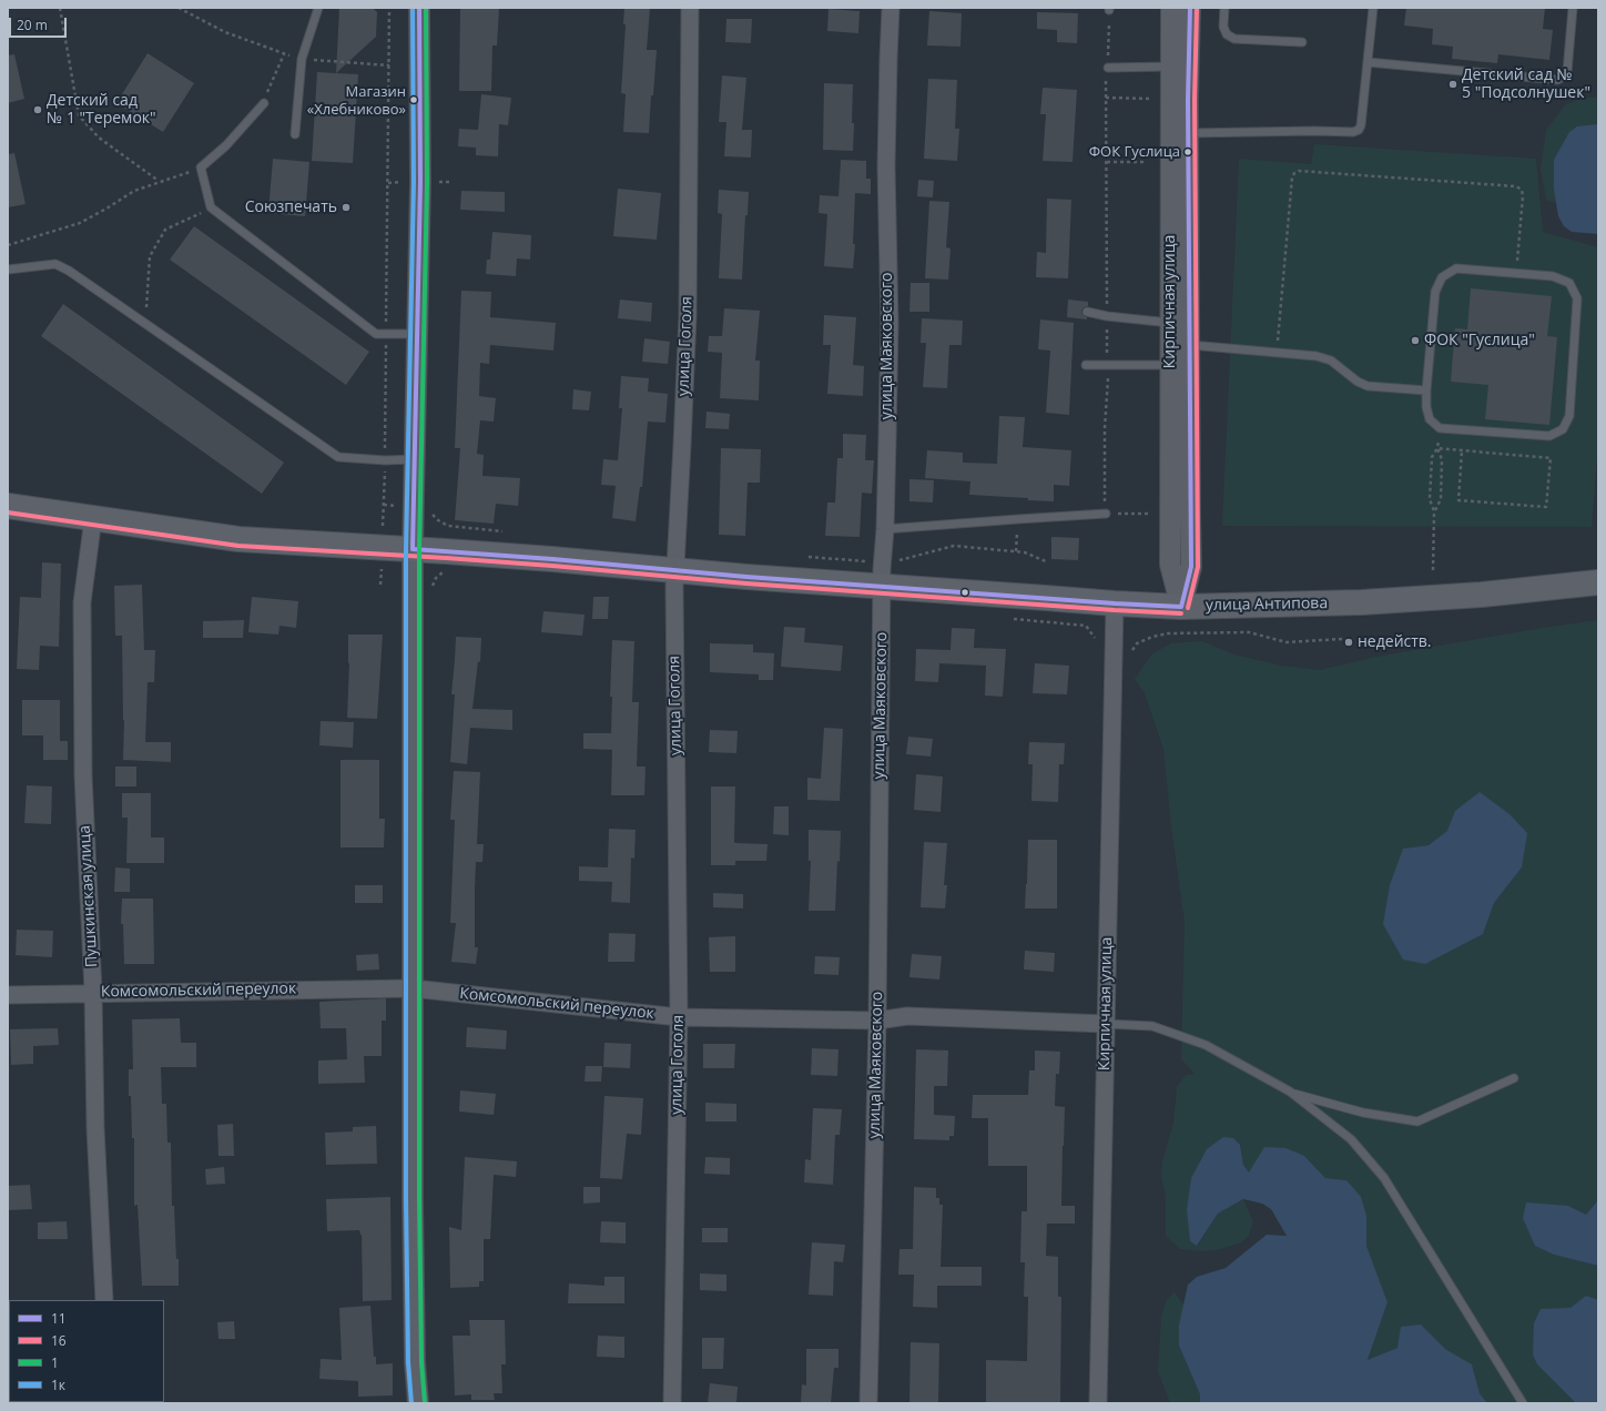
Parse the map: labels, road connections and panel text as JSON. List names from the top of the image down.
{
  "streets": {
    "main road": ["улица Антипова"],
    "street": [
      "Кирпичная улица",
      "улица Гоголя",
      "улица Маяковского",
      "Пушкинская улица",
      "Комсомольский переулок"
    ]
  },
  "crossings": [
    ["Кирпичная улица", "улица Антипова"],
    ["Кирпичная улица", "Комсомольский переулок"],
    ["улица Гоголя", "улица Антипова"],
    ["улица Гоголя", "Комсомольский переулок"],
    ["улица Маяковского", "улица Антипова"],
    ["улица Маяковского", "Комсомольский переулок"],
    ["улица Антипова", "Пушкинская улица"],
    ["Пушкинская улица", "Комсомольский переулок"]
  ],
  "places": [
    "Детский сад № 5 \"Подсолнушек\"",
    "Магазин «Хлебниково»",
    "Детский сад № 1 \"Теремок\"",
    "ФОК Гуслица",
    "Союзпечать",
    "ФОК \"Гуслица\"",
    "недейств."
  ],
  "lines": [
    "transit line 11",
    "transit line 16",
    "transit line 1",
    "transit line 1к"
  ],
  "legend": [
    "11",
    "16",
    "1",
    "1к"
  ],
  "scale_bar": "20 m"
}
